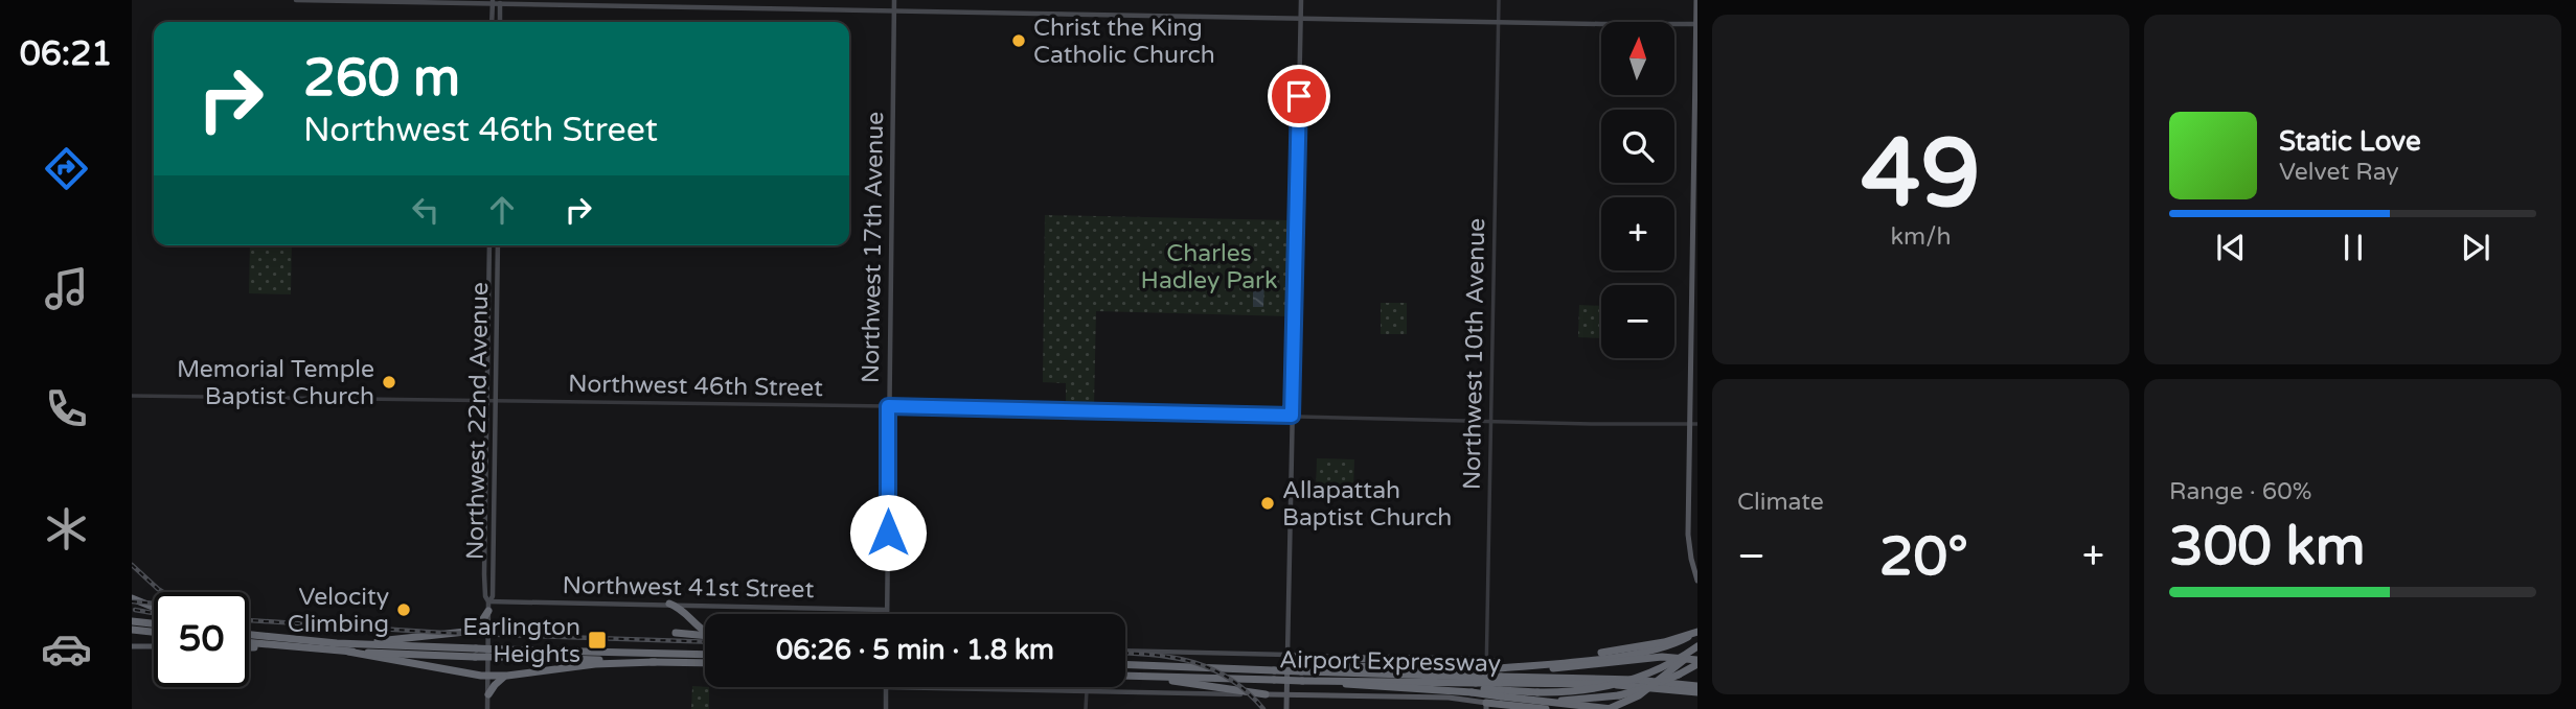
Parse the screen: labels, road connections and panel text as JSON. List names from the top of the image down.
{
  "streets": {
    "highway": ["Airport Expressway"],
    "main road": ["Northwest 17th Avenue", "Northwest 22nd Avenue", "Northwest 41st Street"],
    "street": ["Northwest 10th Avenue", "Northwest 46th Street"]
  },
  "crossings": [
    ["Northwest 17th Avenue", "Northwest 46th Street"],
    ["Northwest 17th Avenue", "Northwest 41st Street"],
    ["Northwest 10th Avenue", "Northwest 46th Street"],
    ["Northwest 46th Street", "Northwest 22nd Avenue"],
    ["Northwest 22nd Avenue", "Northwest 41st Street"]
  ],
  "parks": ["Charles Hadley Park"],
  "places": {
    "other": [
      "Christ the King Catholic Church",
      "Memorial Temple Baptist Church",
      "Allapattah Baptist Church",
      "Velocity Climbing"
    ],
    "transit": ["Earlington Heights"]
  },
  "north": "top",
  "page": {
    "tabs": "06:21",
    "tile": [
      ["49", "km/h"],
      "Climate",
      ["Range · 60%", "300 km"]
    ],
    "map_buttons": ["+", "−"],
    "turn": ["260 m", "Northwest 46th Street"],
    "song": ["Static Love", "Velvet Ray"],
    "heat": ["−", "20°", "+"],
    "limit": "50",
    "trip": "06:26 · 5 min · 1.8 km"
  }
}
